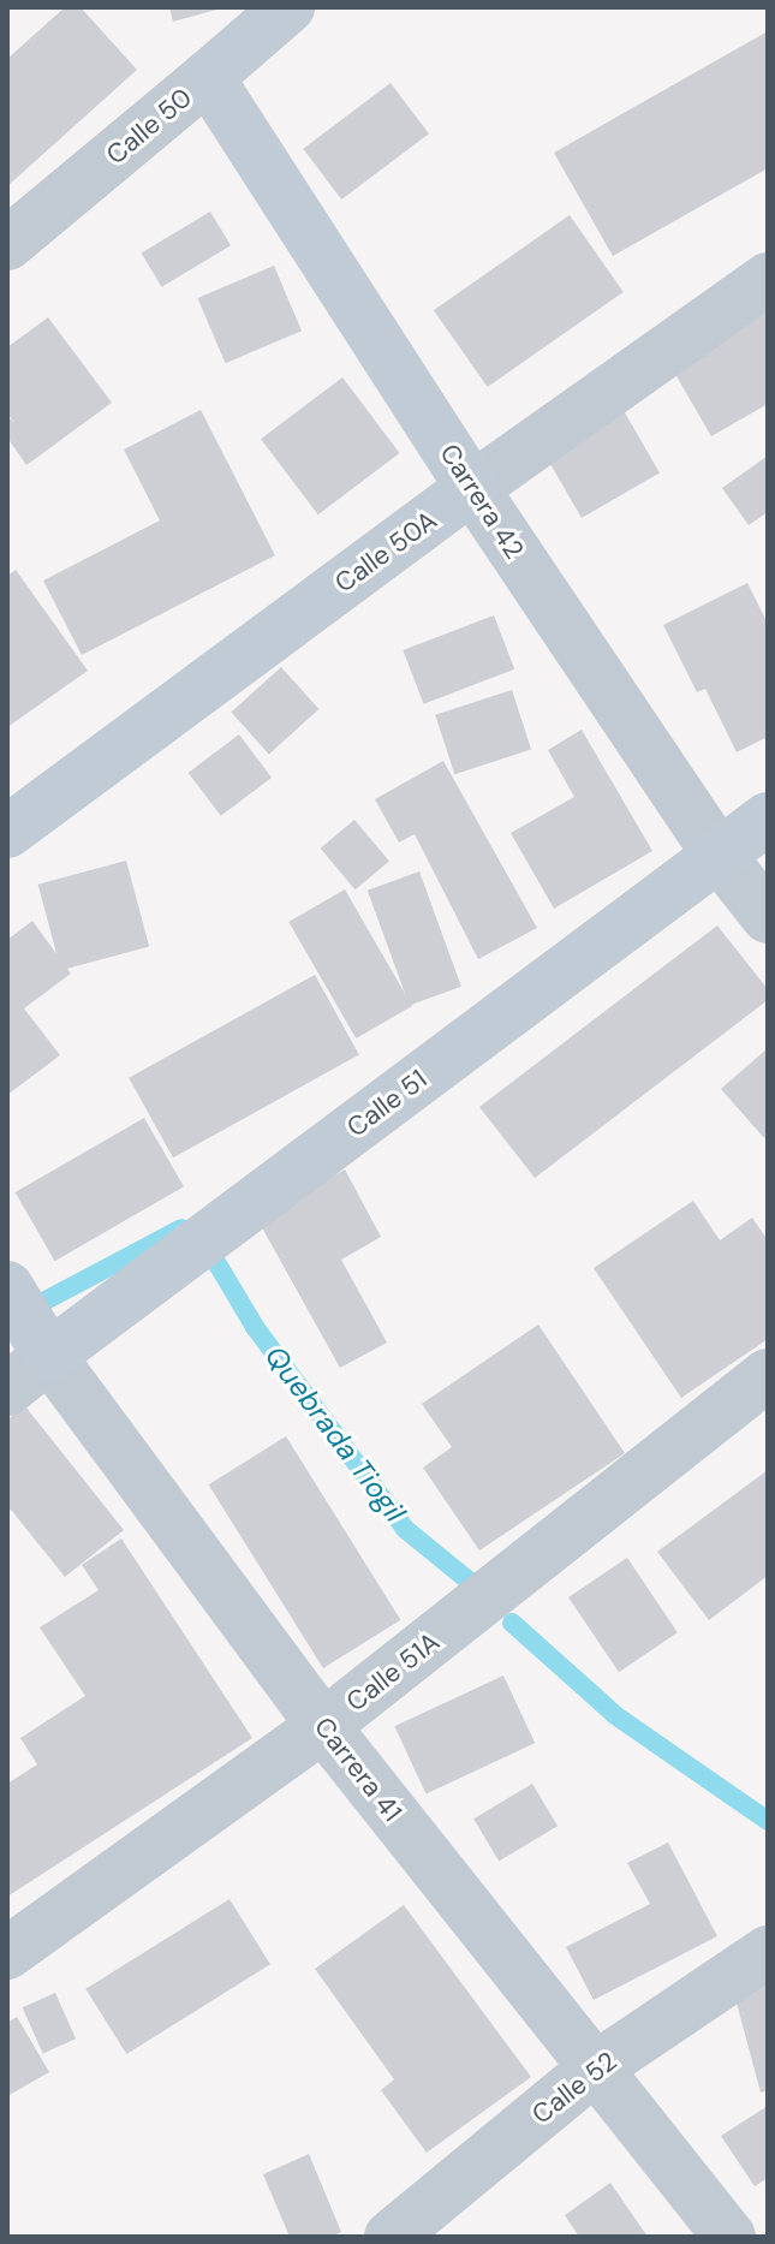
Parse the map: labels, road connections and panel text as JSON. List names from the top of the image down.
{
  "streets": {
    "street": [
      "Calle 50",
      "Carrera 42",
      "Calle 50A",
      "Calle 51",
      "Calle 51A",
      "Carrera 41",
      "Calle 52"
    ]
  },
  "crossings": [
    ["Calle 50", "Carrera 42"],
    ["Carrera 42", "Calle 50A"],
    ["Carrera 42", "Calle 51"],
    ["Calle 51", "Carrera 41"],
    ["Calle 51A", "Carrera 41"],
    ["Carrera 41", "Calle 52"]
  ],
  "water": ["Quebrada Tiogil"]
}
